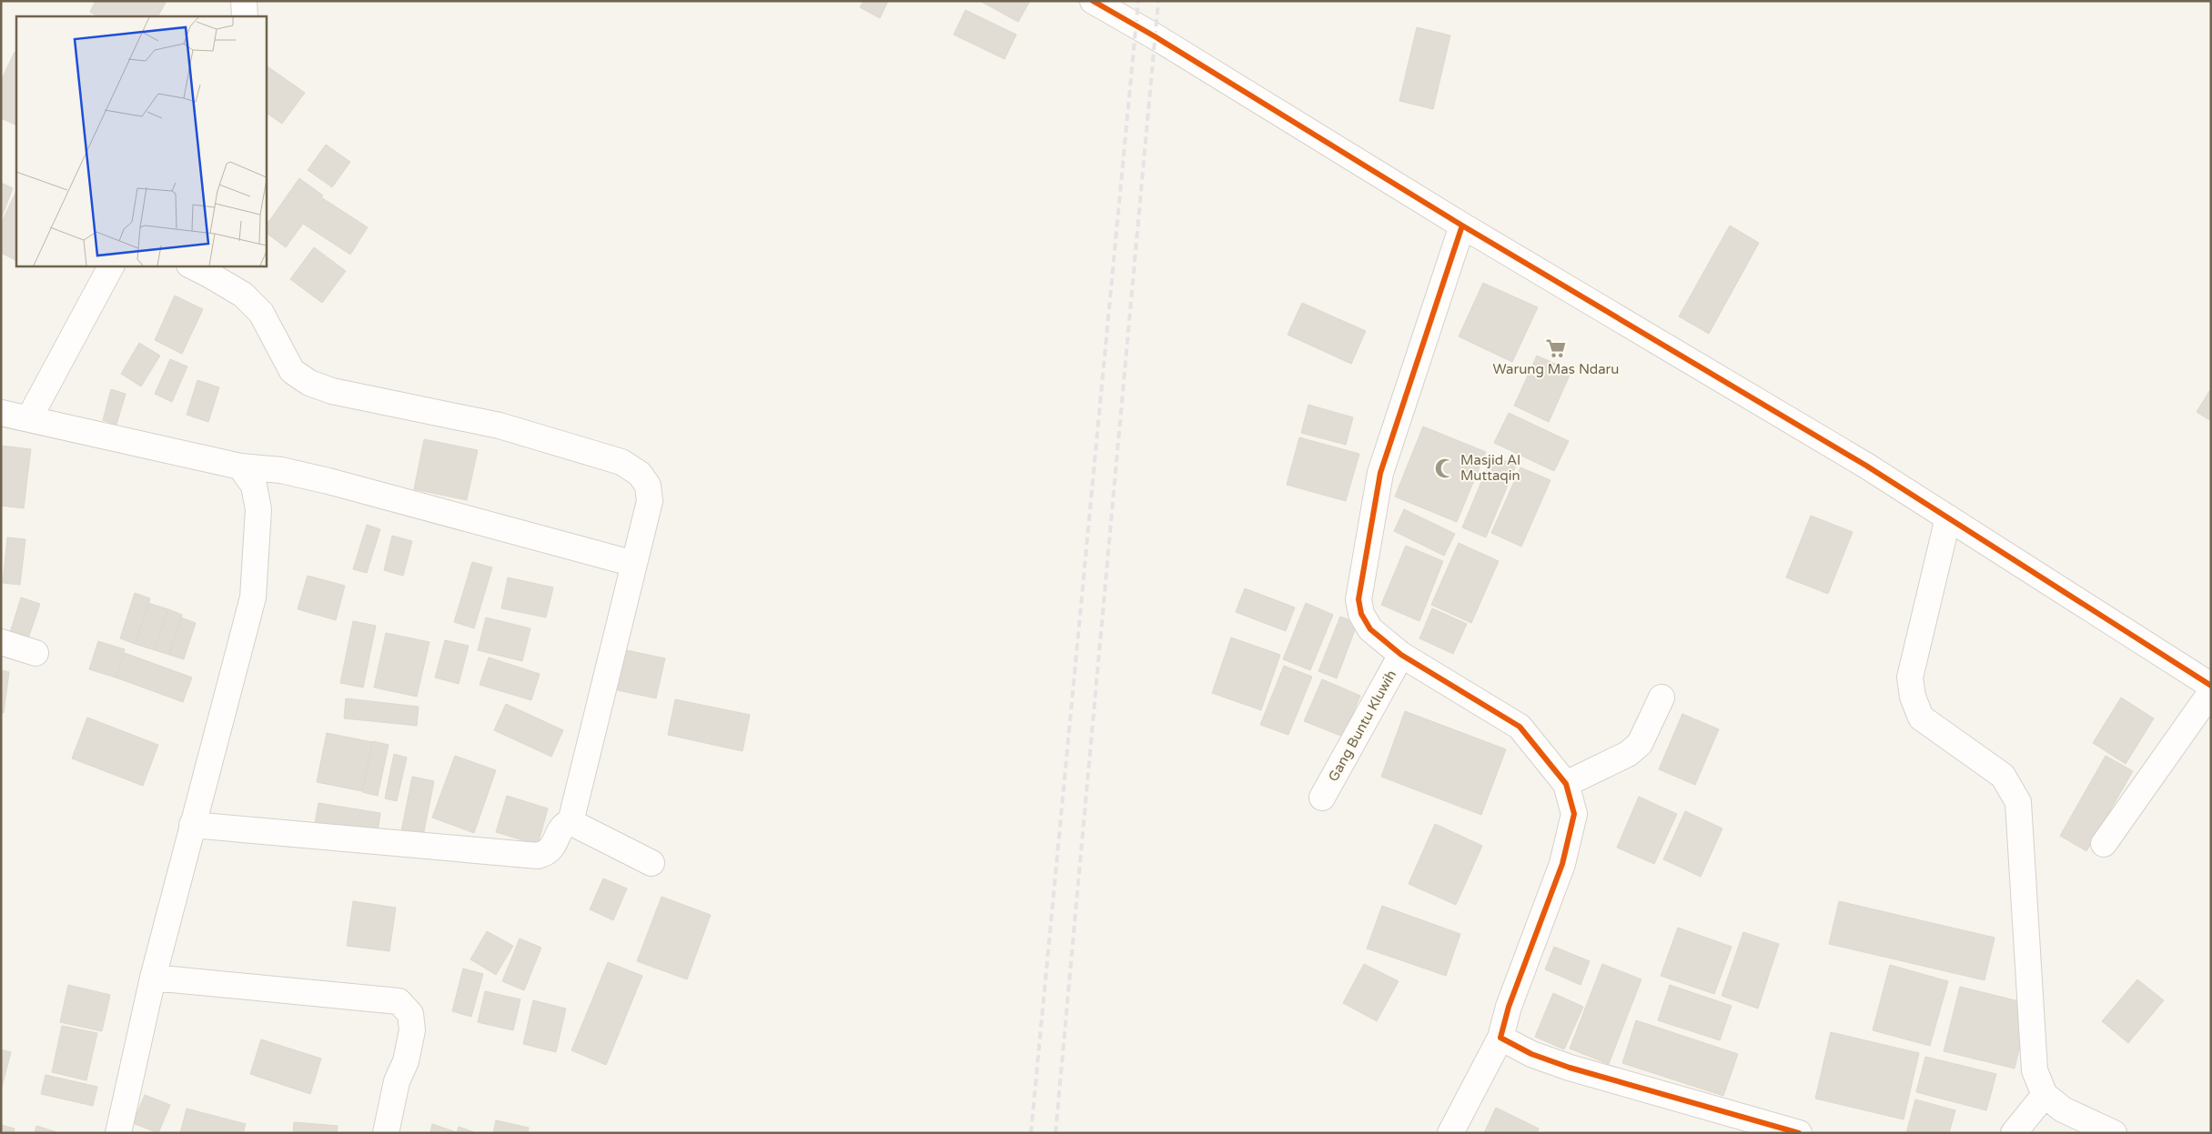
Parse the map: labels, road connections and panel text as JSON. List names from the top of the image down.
{
  "streets": {
    "street": ["Gang Buntu Kluwih"]
  },
  "places": {
    "supermarket": ["Warung Mas Ndaru"],
    "mosque": ["Masjid Al Muttaqin"]
  }
}
